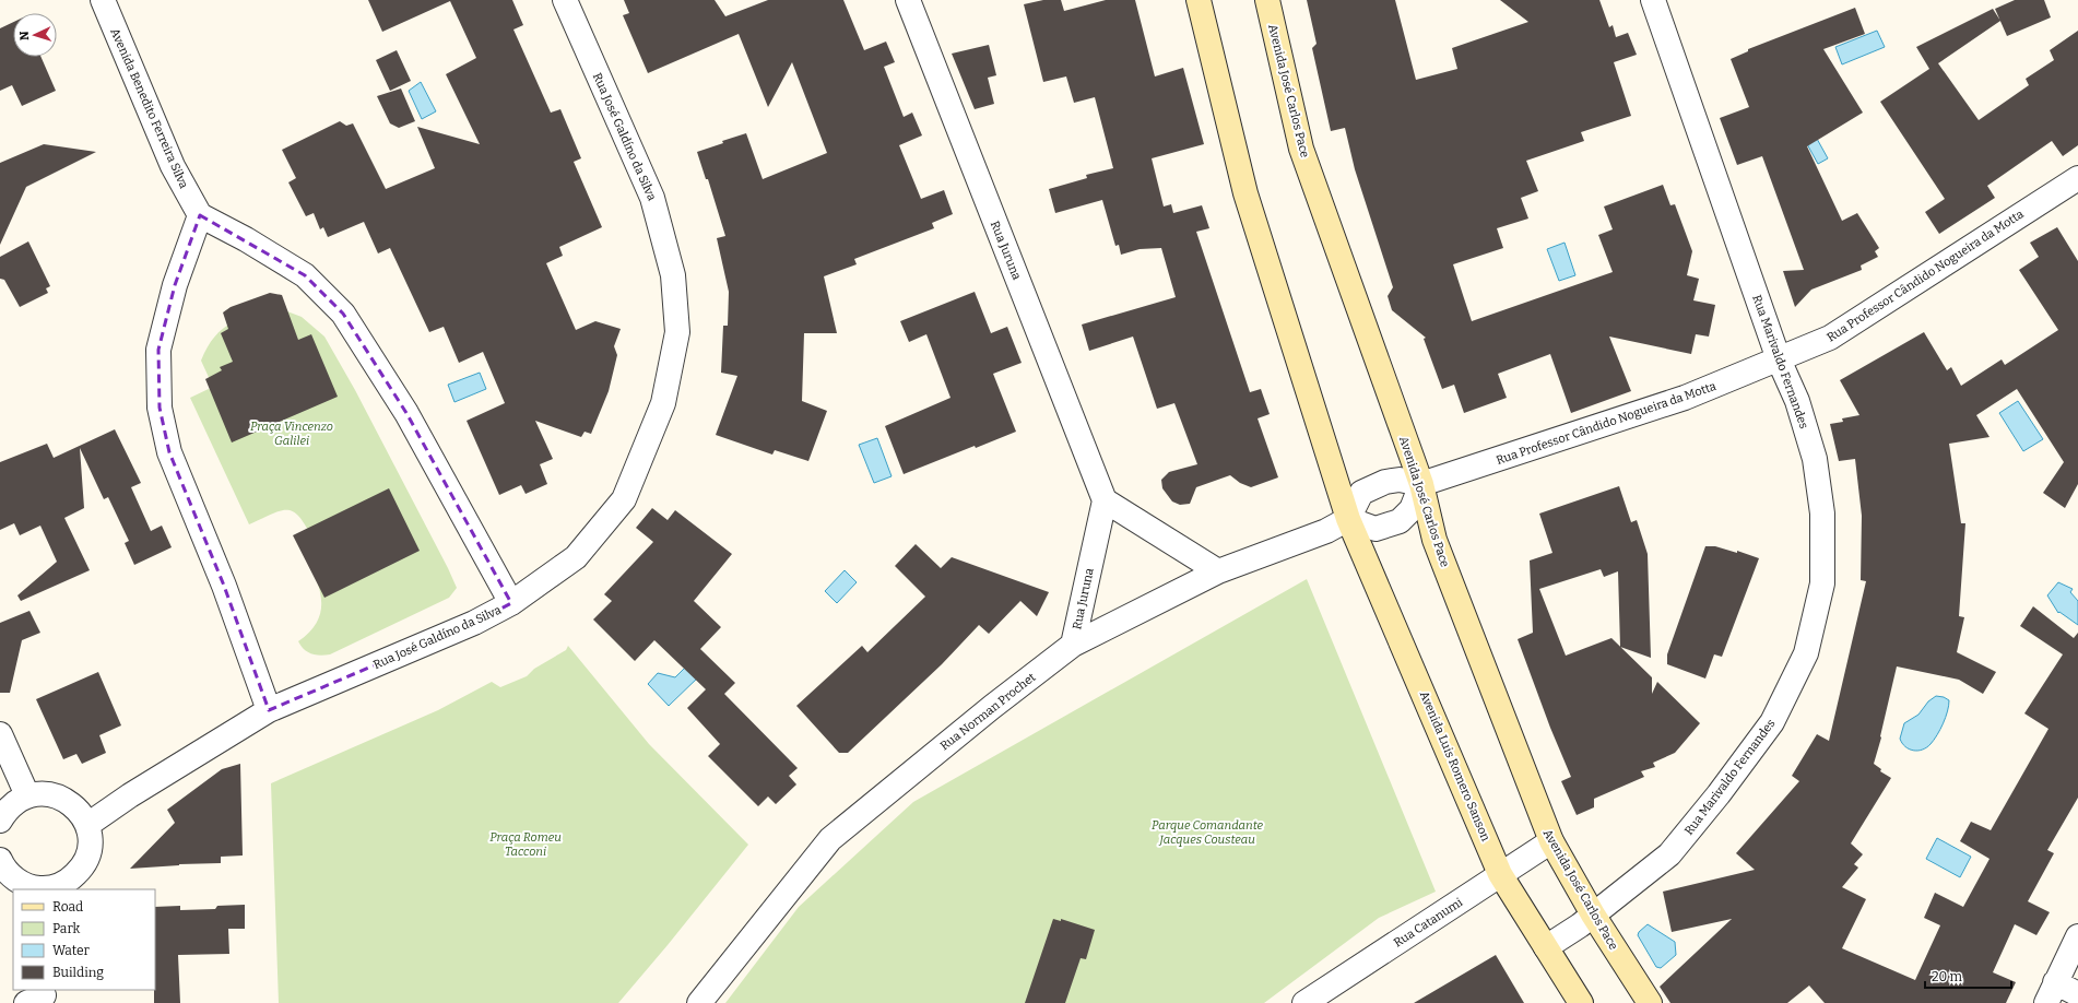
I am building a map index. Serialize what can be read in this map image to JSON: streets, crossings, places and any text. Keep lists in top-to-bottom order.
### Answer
{
  "streets": {
    "main road": ["Avenida José Carlos Pace", "Avenida Luis Romero Sanson"],
    "street": [
      "Avenida Benedito Ferreira Silva",
      "Rua José Galdíno da Silva",
      "Rua Juruna",
      "Rua Professor Cândido Nogueira da Motta",
      "Rua Marivaldo Fernandes",
      "Rua Norman Prochet",
      "Rua Catanumi"
    ]
  },
  "crossings": [
    ["Avenida José Carlos Pace", "Rua Professor Cândido Nogueira da Motta"],
    ["Avenida José Carlos Pace", "Rua Marivaldo Fernandes"],
    ["Avenida José Carlos Pace", "Rua Catanumi"],
    ["Rua Juruna", "Rua Norman Prochet"],
    ["Rua Professor Cândido Nogueira da Motta", "Rua Marivaldo Fernandes"],
    ["Rua Marivaldo Fernandes", "Avenida Luis Romero Sanson"],
    ["Rua Norman Prochet", "Avenida Luis Romero Sanson"],
    ["Avenida Luis Romero Sanson", "Rua Catanumi"]
  ],
  "parks": ["Praça Vincenzo Galilei", "Parque Comandante Jacques Cousteau", "Praça Romeu Tacconi"],
  "legend": [
    "Road",
    "Park",
    "Water",
    "Building"
  ],
  "scale_bar": "20 m",
  "north": "left"
}
